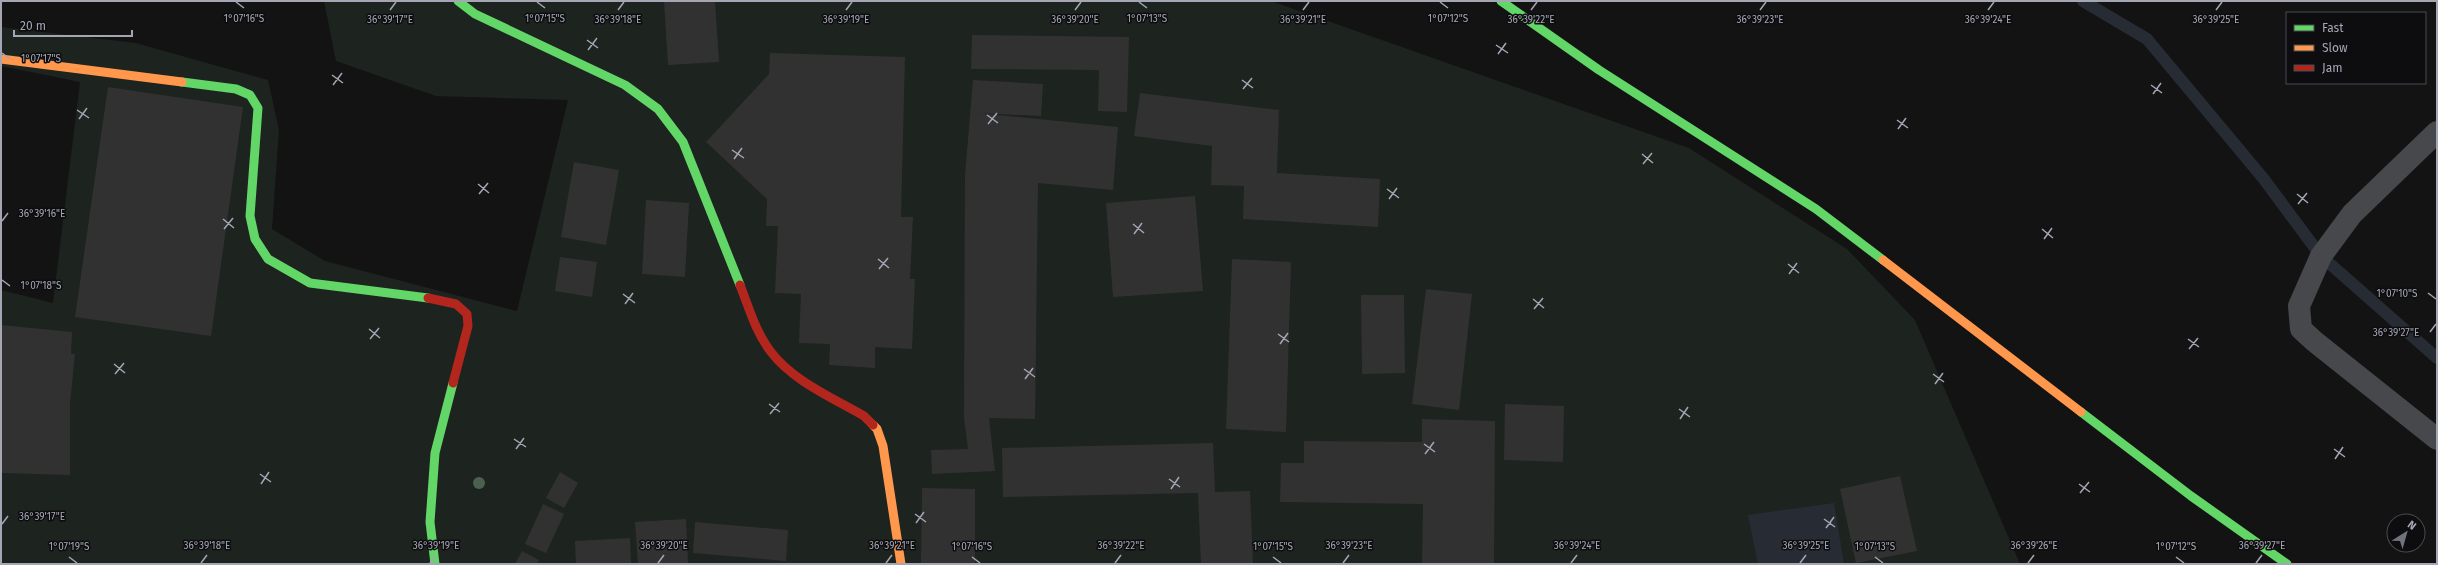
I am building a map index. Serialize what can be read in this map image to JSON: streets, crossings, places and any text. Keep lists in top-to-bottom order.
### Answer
{
  "legend": ["Fast", "Slow", "Jam"],
  "scale_bar": "20 m",
  "north": "top right",
  "coordinates": [
    "1°07'16\"S",
    "1°07'15\"S",
    "1°07'13\"S",
    "1°07'12\"S",
    "36°39'17\"E",
    "36°39'18\"E",
    "36°39'19\"E",
    "36°39'20\"E",
    "36°39'21\"E",
    "36°39'22\"E",
    "36°39'23\"E",
    "36°39'24\"E",
    "36°39'25\"E",
    "1°07'17\"S",
    "36°39'16\"E",
    "1°07'18\"S",
    "1°07'10\"S",
    "36°39'27\"E",
    "36°39'26\"E",
    "1°07'19\"S"
  ]
}
